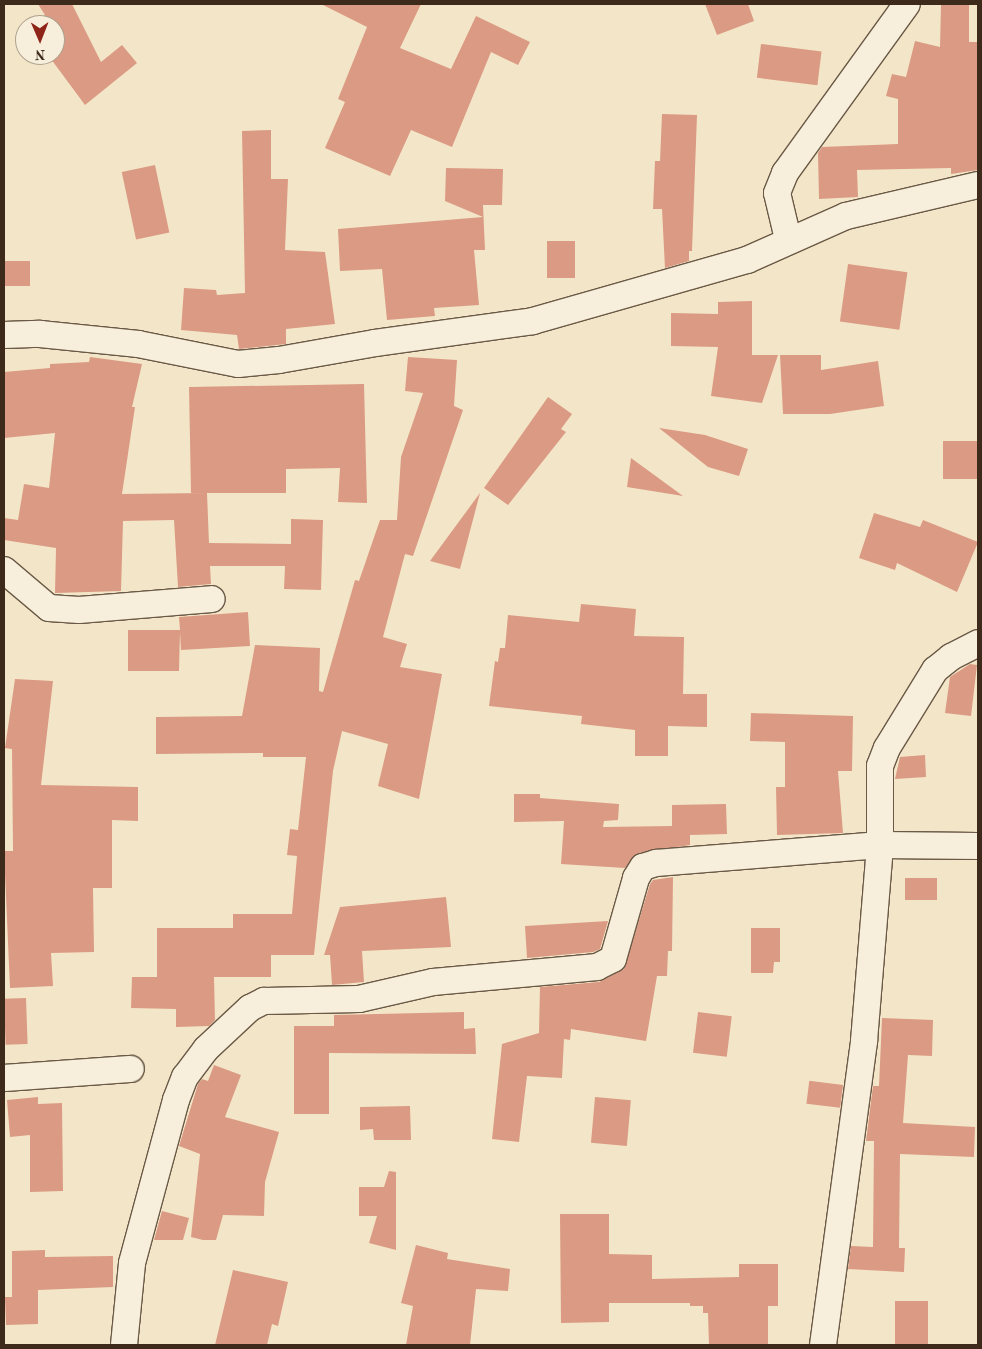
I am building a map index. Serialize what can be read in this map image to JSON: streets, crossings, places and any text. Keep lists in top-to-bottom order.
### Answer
{
  "north": "bottom"
}
